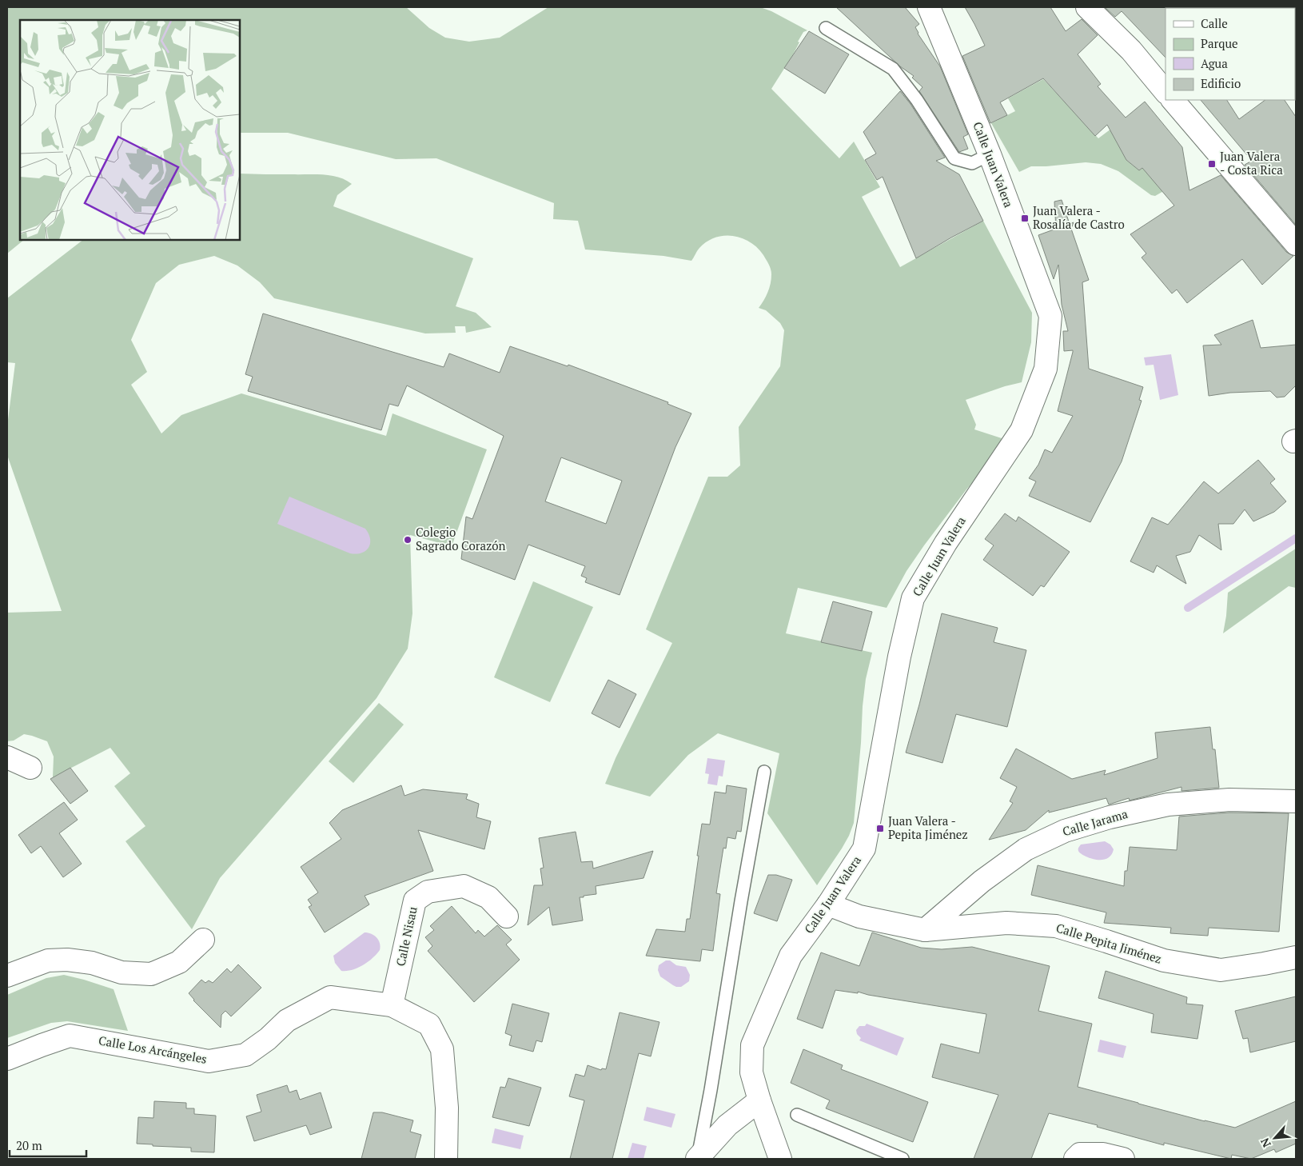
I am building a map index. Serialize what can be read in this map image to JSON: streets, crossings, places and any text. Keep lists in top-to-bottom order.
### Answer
{
  "streets": {
    "street": [
      "Calle Juan Valera",
      "Calle Jarama",
      "Calle Nisau",
      "Calle Pepita Jiménez",
      "Calle Los Arcángeles"
    ]
  },
  "crossings": [
    ["Calle Juan Valera", "Calle Pepita Jiménez"],
    ["Calle Jarama", "Calle Pepita Jiménez"],
    ["Calle Nisau", "Calle Los Arcángeles"]
  ],
  "places": {
    "transit": ["Juan Valera - Costa Rica", "Juan Valera - Rosalía de Castro", "Juan Valera - Pepita Jiménez"],
    "other": ["Colegio Sagrado Corazón"]
  },
  "legend": [
    "Calle",
    "Parque",
    "Agua",
    "Edificio"
  ],
  "scale_bar": "20 m",
  "north": "bottom left"
}
